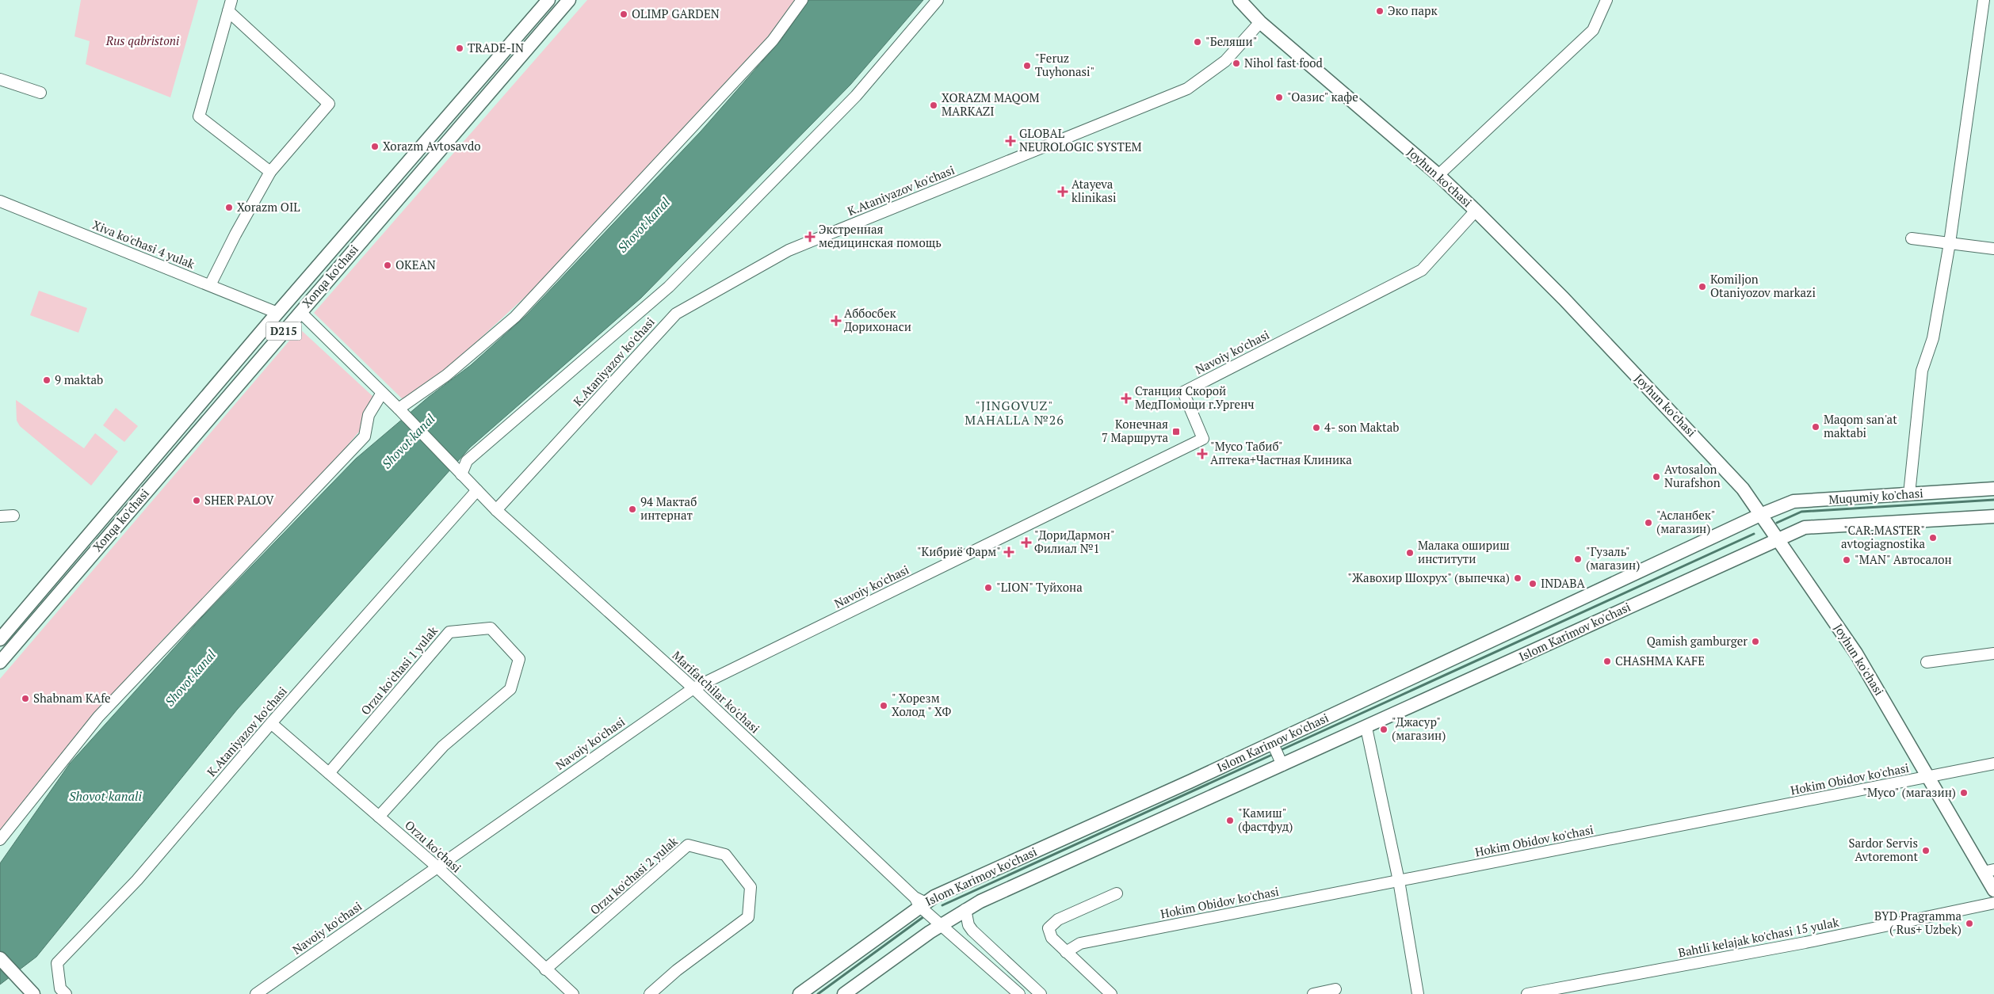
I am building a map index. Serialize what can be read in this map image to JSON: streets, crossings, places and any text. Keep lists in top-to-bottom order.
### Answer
{
  "streets": {
    "main road": [
      "Joyhun ko'chasi",
      "Xonqa ko'chasi",
      "D215",
      "Muqumiy ko'chasi",
      "Islom Karimov ko'chasi"
    ],
    "street": [
      "K.Ataniyazov ko'chasi",
      "Xiva ko'chasi 4 yulak",
      "Navoiy ko'chasi",
      "Orzu ko'chasi 1 yulak",
      "Marifatchilar ko'chasi",
      "Hokim Obidov ko'chasi",
      "Orzu ko'chasi",
      "Orzu ko'chasi 2 yulak",
      "Bahtli kelajak ko'chasi 15 yulak"
    ]
  },
  "crossings": [
    ["Joyhun ko'chasi", "K.Ataniyazov ko'chasi"],
    ["Joyhun ko'chasi", "Navoiy ko'chasi"],
    ["Joyhun ko'chasi", "Muqumiy ko'chasi"],
    ["Joyhun ko'chasi", "Islom Karimov ko'chasi"],
    ["Joyhun ko'chasi", "Hokim Obidov ko'chasi"],
    ["K.Ataniyazov ko'chasi", "Marifatchilar ko'chasi"],
    ["K.Ataniyazov ko'chasi", "Orzu ko'chasi"],
    ["Xiva ko'chasi 4 yulak", "Xonqa ko'chasi"],
    ["Xonqa ko'chasi", "Marifatchilar ko'chasi"],
    ["Navoiy ko'chasi", "Marifatchilar ko'chasi"],
    ["Navoiy ko'chasi", "Orzu ko'chasi"],
    ["Muqumiy ko'chasi", "Islom Karimov ko'chasi"],
    ["Islom Karimov ko'chasi", "Marifatchilar ko'chasi"],
    ["Orzu ko'chasi 1 yulak", "Orzu ko'chasi"],
    ["Orzu ko'chasi", "Orzu ko'chasi 2 yulak"]
  ],
  "districts": ["\"JINGOVUZ\" MAHALLA №26"],
  "water": ["Shovot kanal", "Shovot kanali"],
  "parks": ["Rus qabristoni"],
  "places": {
    "other": [
      "Эко парк",
      "OLIMP GARDEN",
      "\"Беляши\"",
      "TRADE-IN",
      "Nihol fast food",
      "\"Feruz Tuyhonasi\"",
      "\"Оазис\" кафе",
      "XORAZM MAQOM MARKAZI",
      "Xorazm Avtosavdo",
      "Xorazm OIL",
      "OKEAN",
      "Komiljon Otaniyozov markazi",
      "9 maktab",
      "Maqom san'at maktabi",
      "4- son Maktab",
      "Avtosalon Nurafshon",
      "SHER PALOV",
      "94 Мактаб интернат",
      "\"Асланбек\" (магазин)",
      "\"CAR.MASTER\" avtogiagnostika",
      "Малака ошириш институти",
      "\"Гузаль\" (магазин)",
      "\"MAN\" Автосалон",
      "\"Жавохир Шохрух\" (выпечка)",
      "INDABA",
      "\"LION\" Туйхона",
      "Qamish gamburger",
      "CHASHMA KAFE",
      "Shabnam KAfe",
      "\" Хорезм Холод \" ХФ",
      "\"Джасур\" (магазин)",
      "\"Мусо\" (магазин)",
      "\"Камиш\" (фастфуд)",
      "Sardor Servis Avtoremont",
      "BYD Pragramma ( Rus+ Uzbek)"
    ],
    "health": [
      "GLOBAL NEUROLOGIC SYSTEM",
      "Atayeva klinikasi",
      "Экстренная медицинская помощь",
      "Аббосбек Дорихонаси",
      "Станция Скорой МедПомощи г.Ургенч",
      "\"Мусо Табиб\" Аптека+Частная Клиника",
      "\"ДориДармон\" Филиал №1",
      "\"Кибриё Фарм\""
    ],
    "transit": ["Конечная 7 Маршрута"]
  }
}
